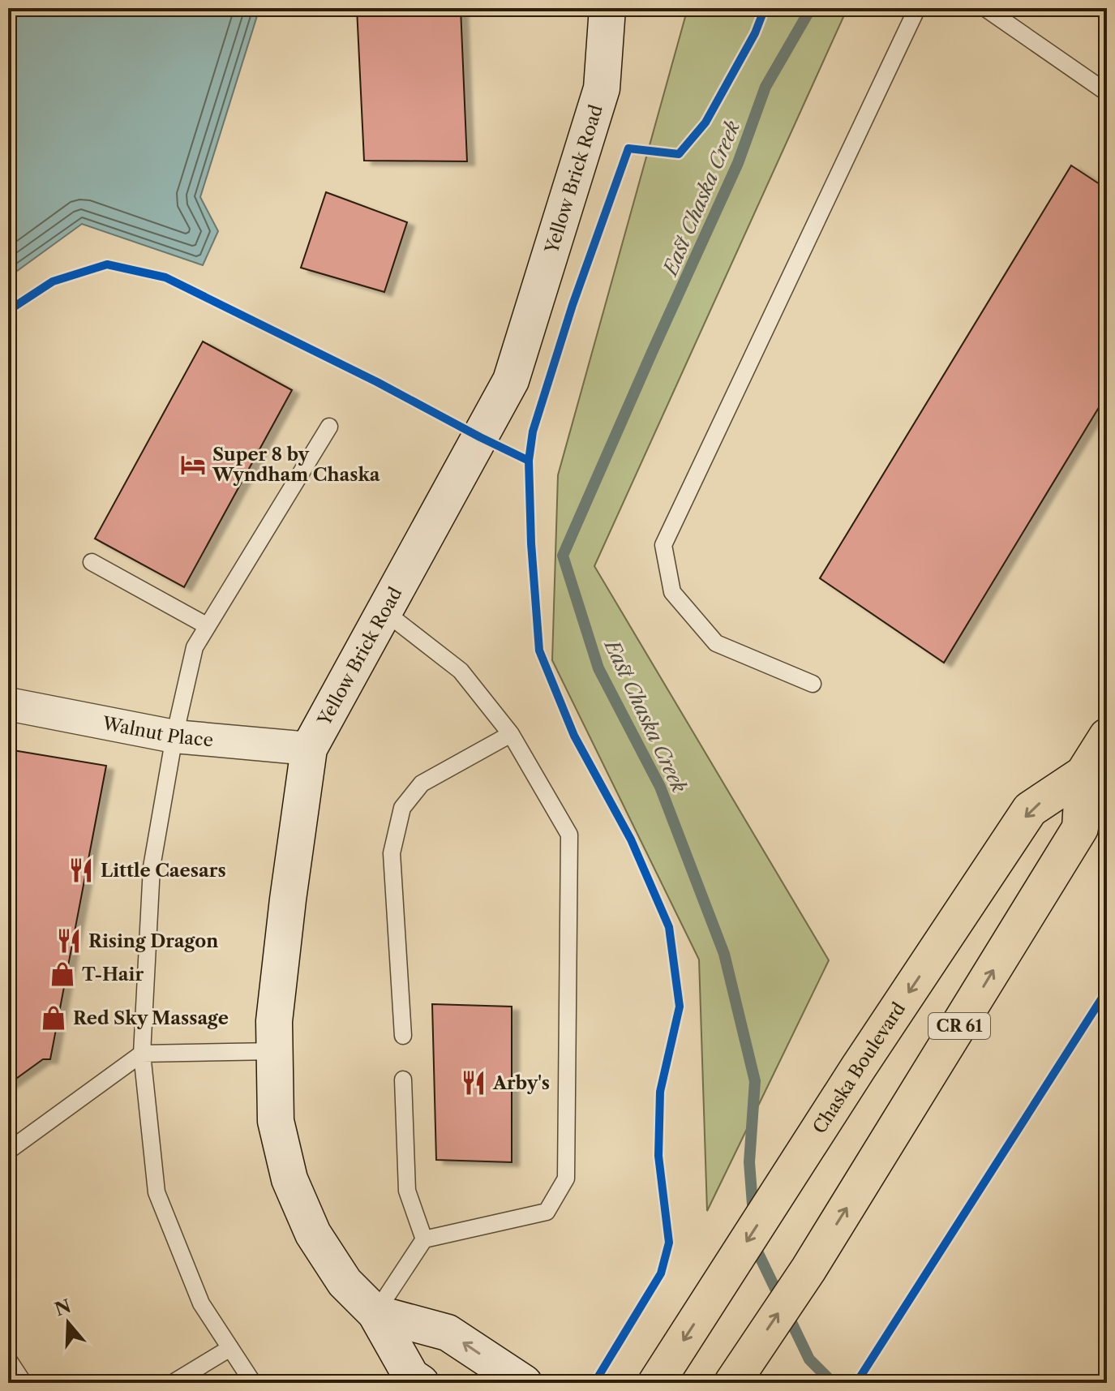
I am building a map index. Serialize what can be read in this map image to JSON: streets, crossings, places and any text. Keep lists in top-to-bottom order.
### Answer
{
  "streets": {
    "main road": ["CR 61", "Chaska Boulevard"],
    "street": ["Yellow Brick Road", "Walnut Place"]
  },
  "crossings": [
    ["Yellow Brick Road", "Walnut Place"]
  ],
  "water": ["East Chaska Creek"],
  "places": {
    "hotel": ["Super 8 by Wyndham Chaska"],
    "restaurant": ["Little Caesars", "Rising Dragon", "Arby's"],
    "shop": ["T-Hair", "Red Sky Massage"]
  },
  "north": "top"
}
